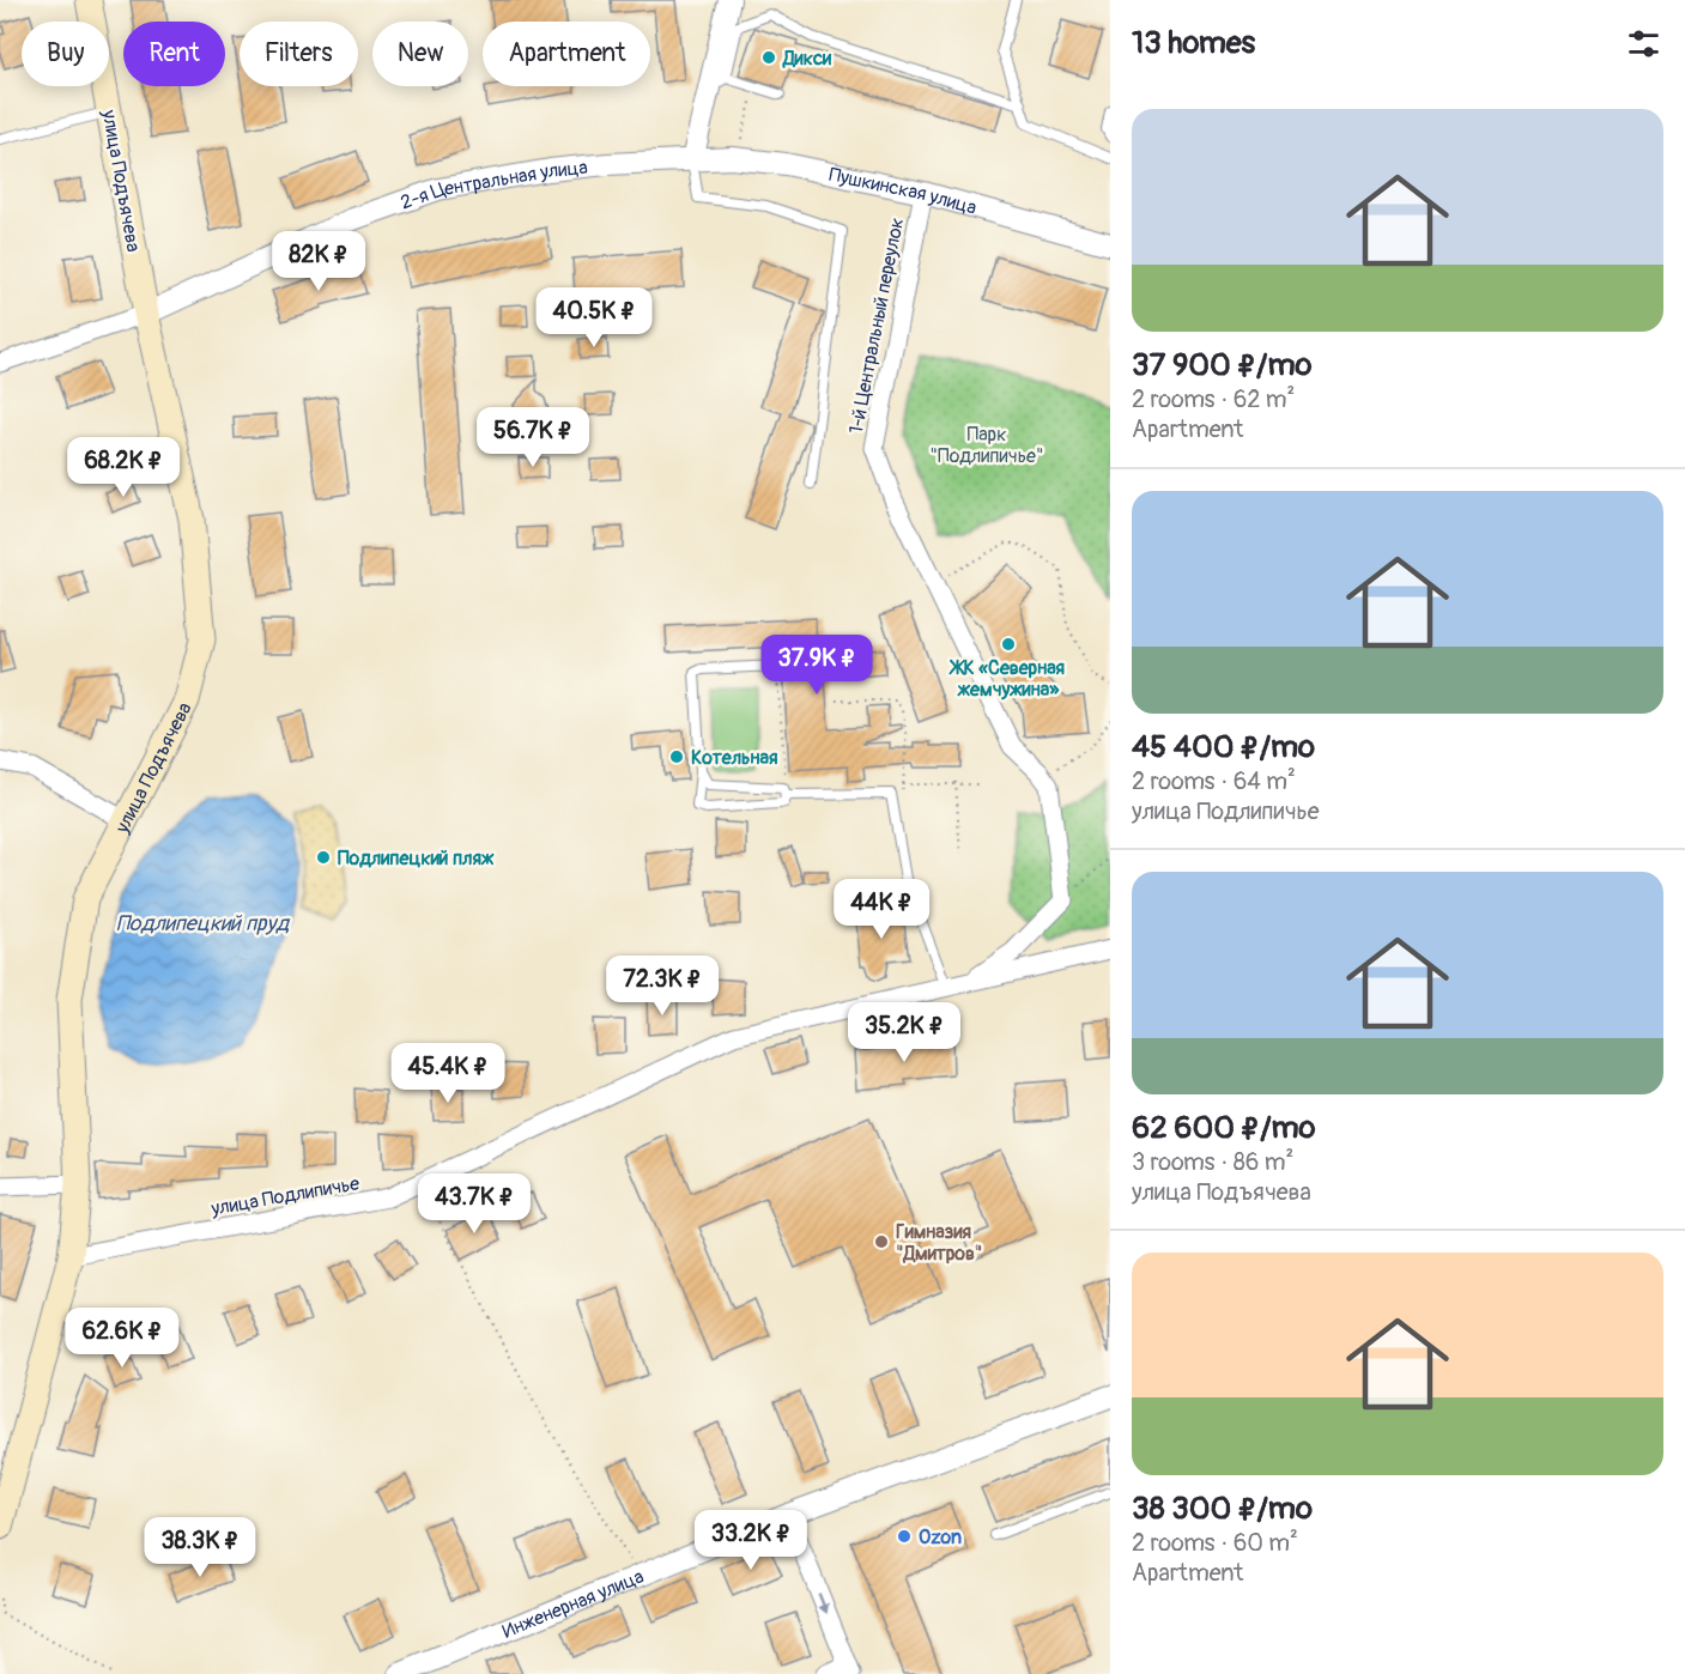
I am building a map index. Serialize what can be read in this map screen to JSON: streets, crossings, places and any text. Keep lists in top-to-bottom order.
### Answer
{
  "streets": {
    "main road": ["улица Подъячева"],
    "street": [
      "2-я Центральная улица",
      "Пушкинская улица",
      "1-й Центральный переулок",
      "улица Подлипичье",
      "Инженерная улица"
    ]
  },
  "crossings": [
    ["улица Подъячева", "2-я Центральная улица"],
    ["улица Подъячева", "улица Подлипичье"],
    ["2-я Центральная улица", "Пушкинская улица"],
    ["Пушкинская улица", "1-й Центральный переулок"],
    ["1-й Центральный переулок", "улица Подлипичье"]
  ],
  "water": ["Подлипецкий пруд"],
  "parks": ["Парк \"Подлипичье\""],
  "places": [
    "Дикси",
    "ЖК «Северная жемчужина»",
    "Котельная",
    "Подлипецкий пляж",
    "Гимназия \"Дмитров\"",
    "Ozon"
  ],
  "page": {
    "heading": "13 homes",
    "chip": [
      "Buy",
      "Rent",
      "Filters",
      "New",
      "Apartment"
    ],
    "list": [
      {
        "name": "37 900 ₽/mo",
        "note": "2 rooms · 62 m² · Apartment"
      },
      {
        "name": "45 400 ₽/mo",
        "note": "2 rooms · 64 m² · улица Подлипичье"
      },
      {
        "name": "62 600 ₽/mo",
        "note": "3 rooms · 86 m² · улица Подъячева"
      },
      {
        "name": "38 300 ₽/mo",
        "note": "2 rooms · 60 m² · Apartment"
      }
    ],
    "price": [
      "82K ₽",
      "40.5K ₽",
      "56.7K ₽",
      "68.2K ₽",
      "37.9K ₽",
      "44K ₽",
      "72.3K ₽",
      "35.2K ₽",
      "45.4K ₽",
      "43.7K ₽",
      "62.6K ₽",
      "33.2K ₽",
      "38.3K ₽"
    ]
  }
}
